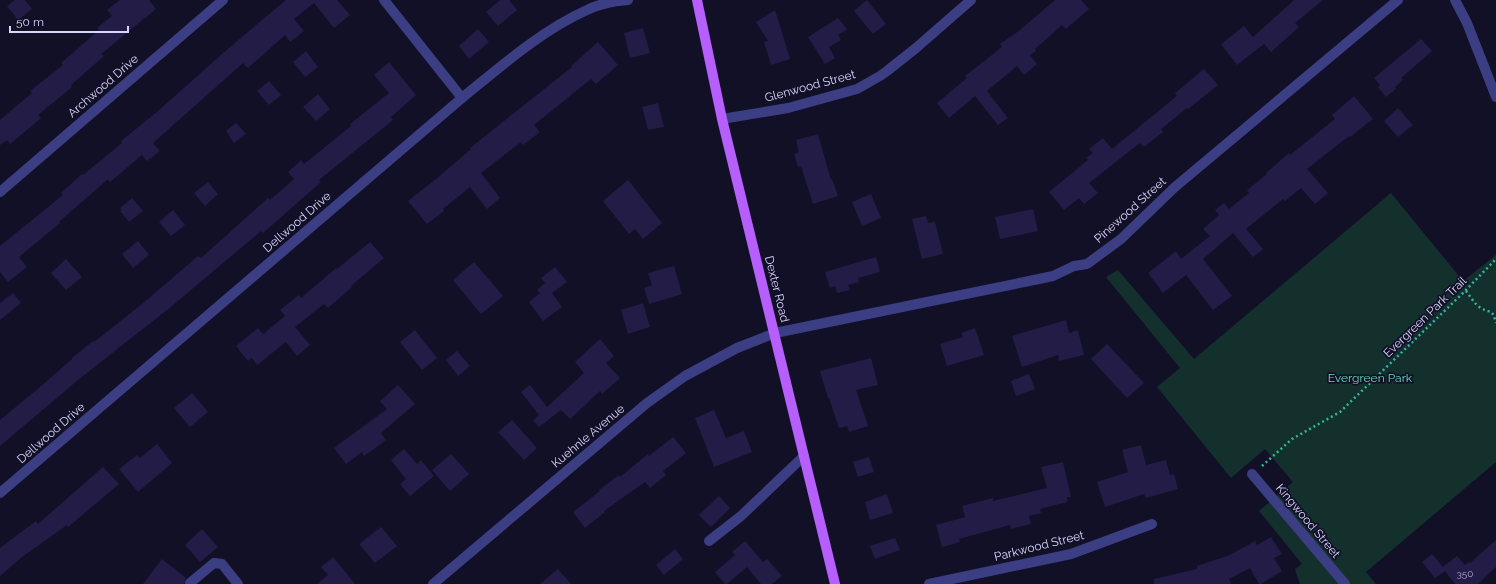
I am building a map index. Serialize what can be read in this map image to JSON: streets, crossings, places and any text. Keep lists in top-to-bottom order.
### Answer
{
  "streets": {
    "main road": ["Dexter Road"],
    "street": [
      "Archwood Drive",
      "Glenwood Street",
      "Pinewood Street",
      "Dellwood Drive",
      "Kuehnle Avenue",
      "Kingwood Street",
      "Parkwood Street"
    ],
    "path": ["Evergreen Park Trail"]
  },
  "crossings": [
    ["Glenwood Street", "Dexter Road"],
    ["Pinewood Street", "Dexter Road"],
    ["Pinewood Street", "Kuehnle Avenue"],
    ["Dexter Road", "Kuehnle Avenue"],
    ["Evergreen Park Trail", "Kingwood Street"]
  ],
  "parks": ["Evergreen Park"],
  "house_numbers": ["350"],
  "scale_bar": "50 m"
}
